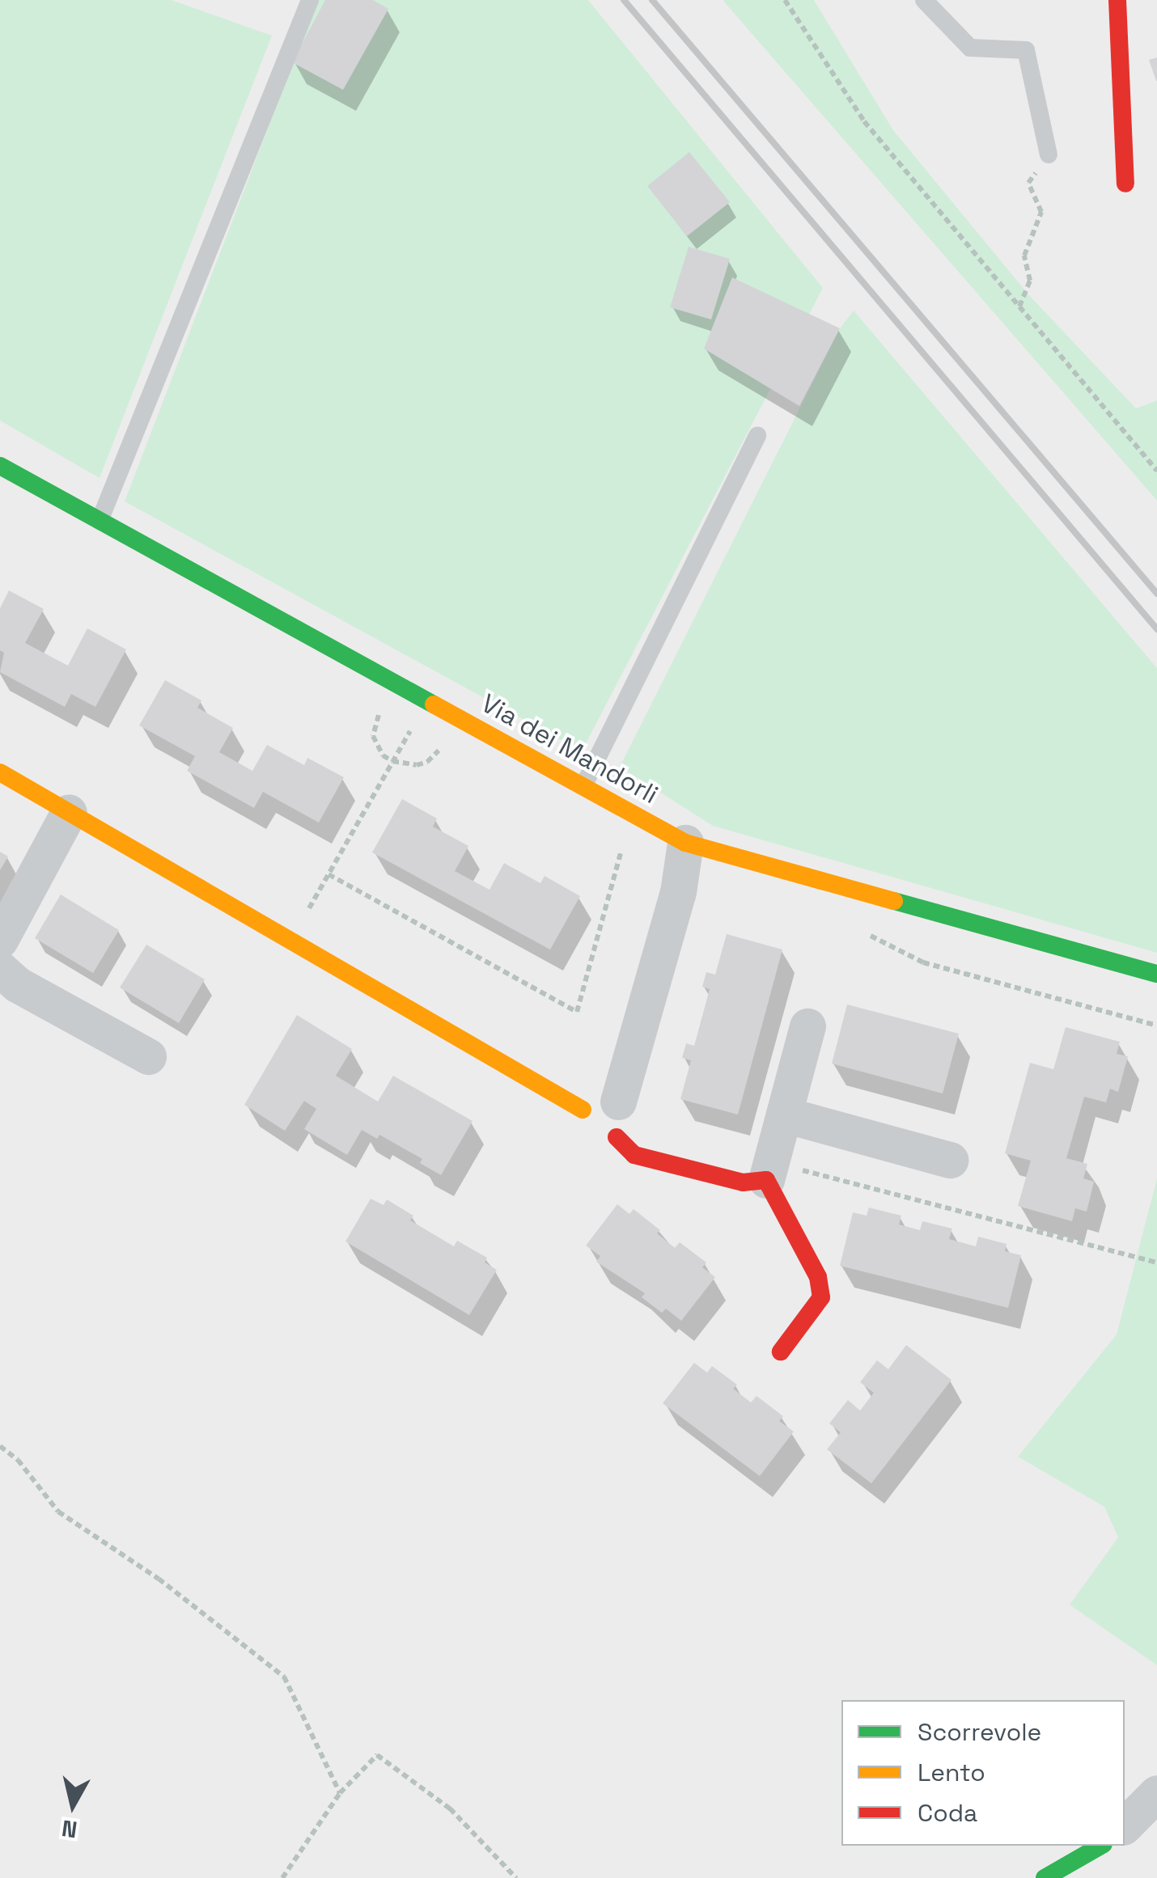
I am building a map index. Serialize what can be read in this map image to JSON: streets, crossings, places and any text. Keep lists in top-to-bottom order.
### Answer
{
  "streets": {
    "street": ["Via dei Mandorli"]
  },
  "legend": ["Scorrevole", "Lento", "Coda"],
  "north": "bottom"
}
